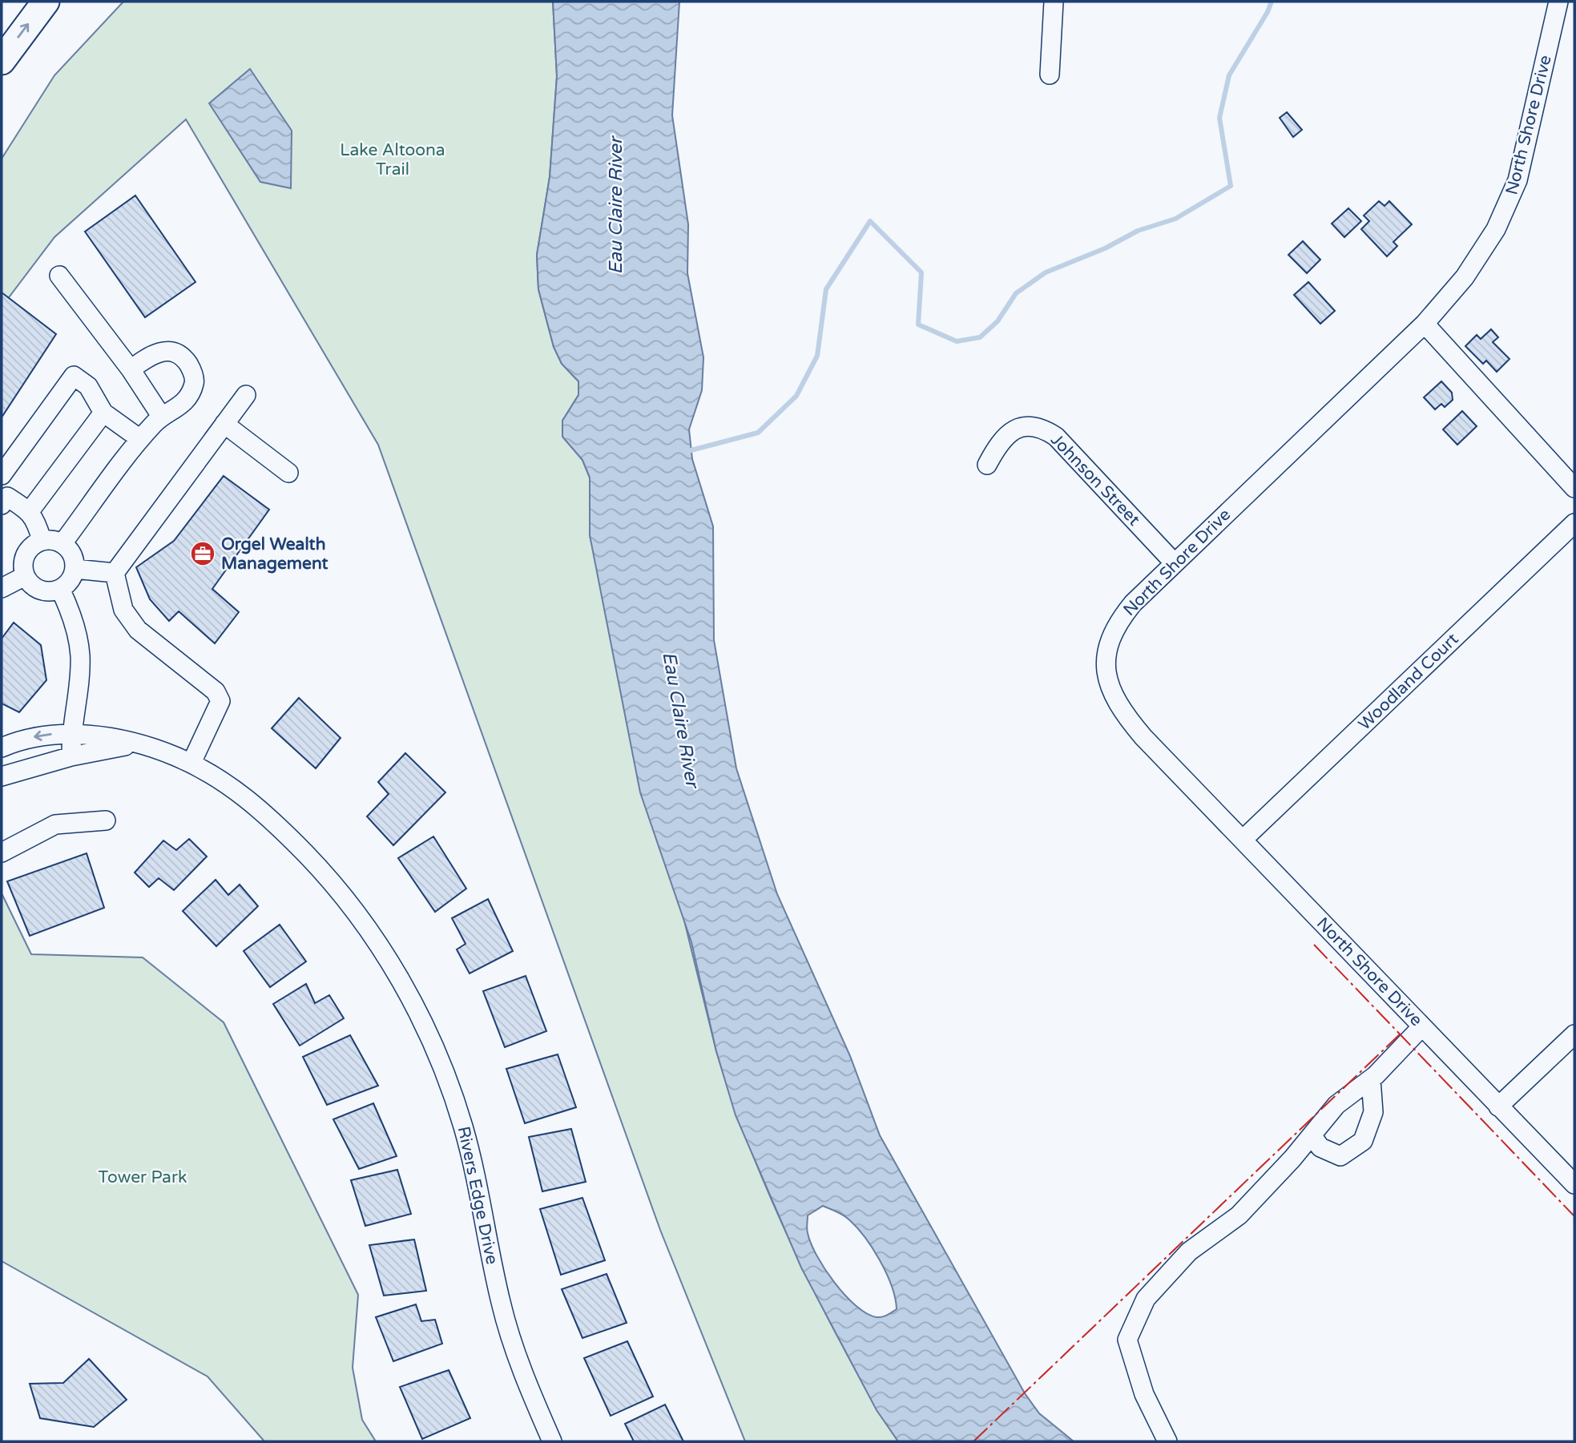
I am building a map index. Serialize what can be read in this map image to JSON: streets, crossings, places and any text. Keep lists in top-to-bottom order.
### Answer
{
  "streets": {
    "street": [
      "North Shore Drive",
      "Johnson Street",
      "Woodland Court",
      "Rivers Edge Drive"
    ]
  },
  "crossings": [
    ["North Shore Drive", "Johnson Street"],
    ["North Shore Drive", "Woodland Court"]
  ],
  "water": ["Eau Claire River"],
  "parks": ["Lake Altoona Trail", "Tower Park"],
  "places": {
    "office": ["Orgel Wealth Management"]
  }
}
